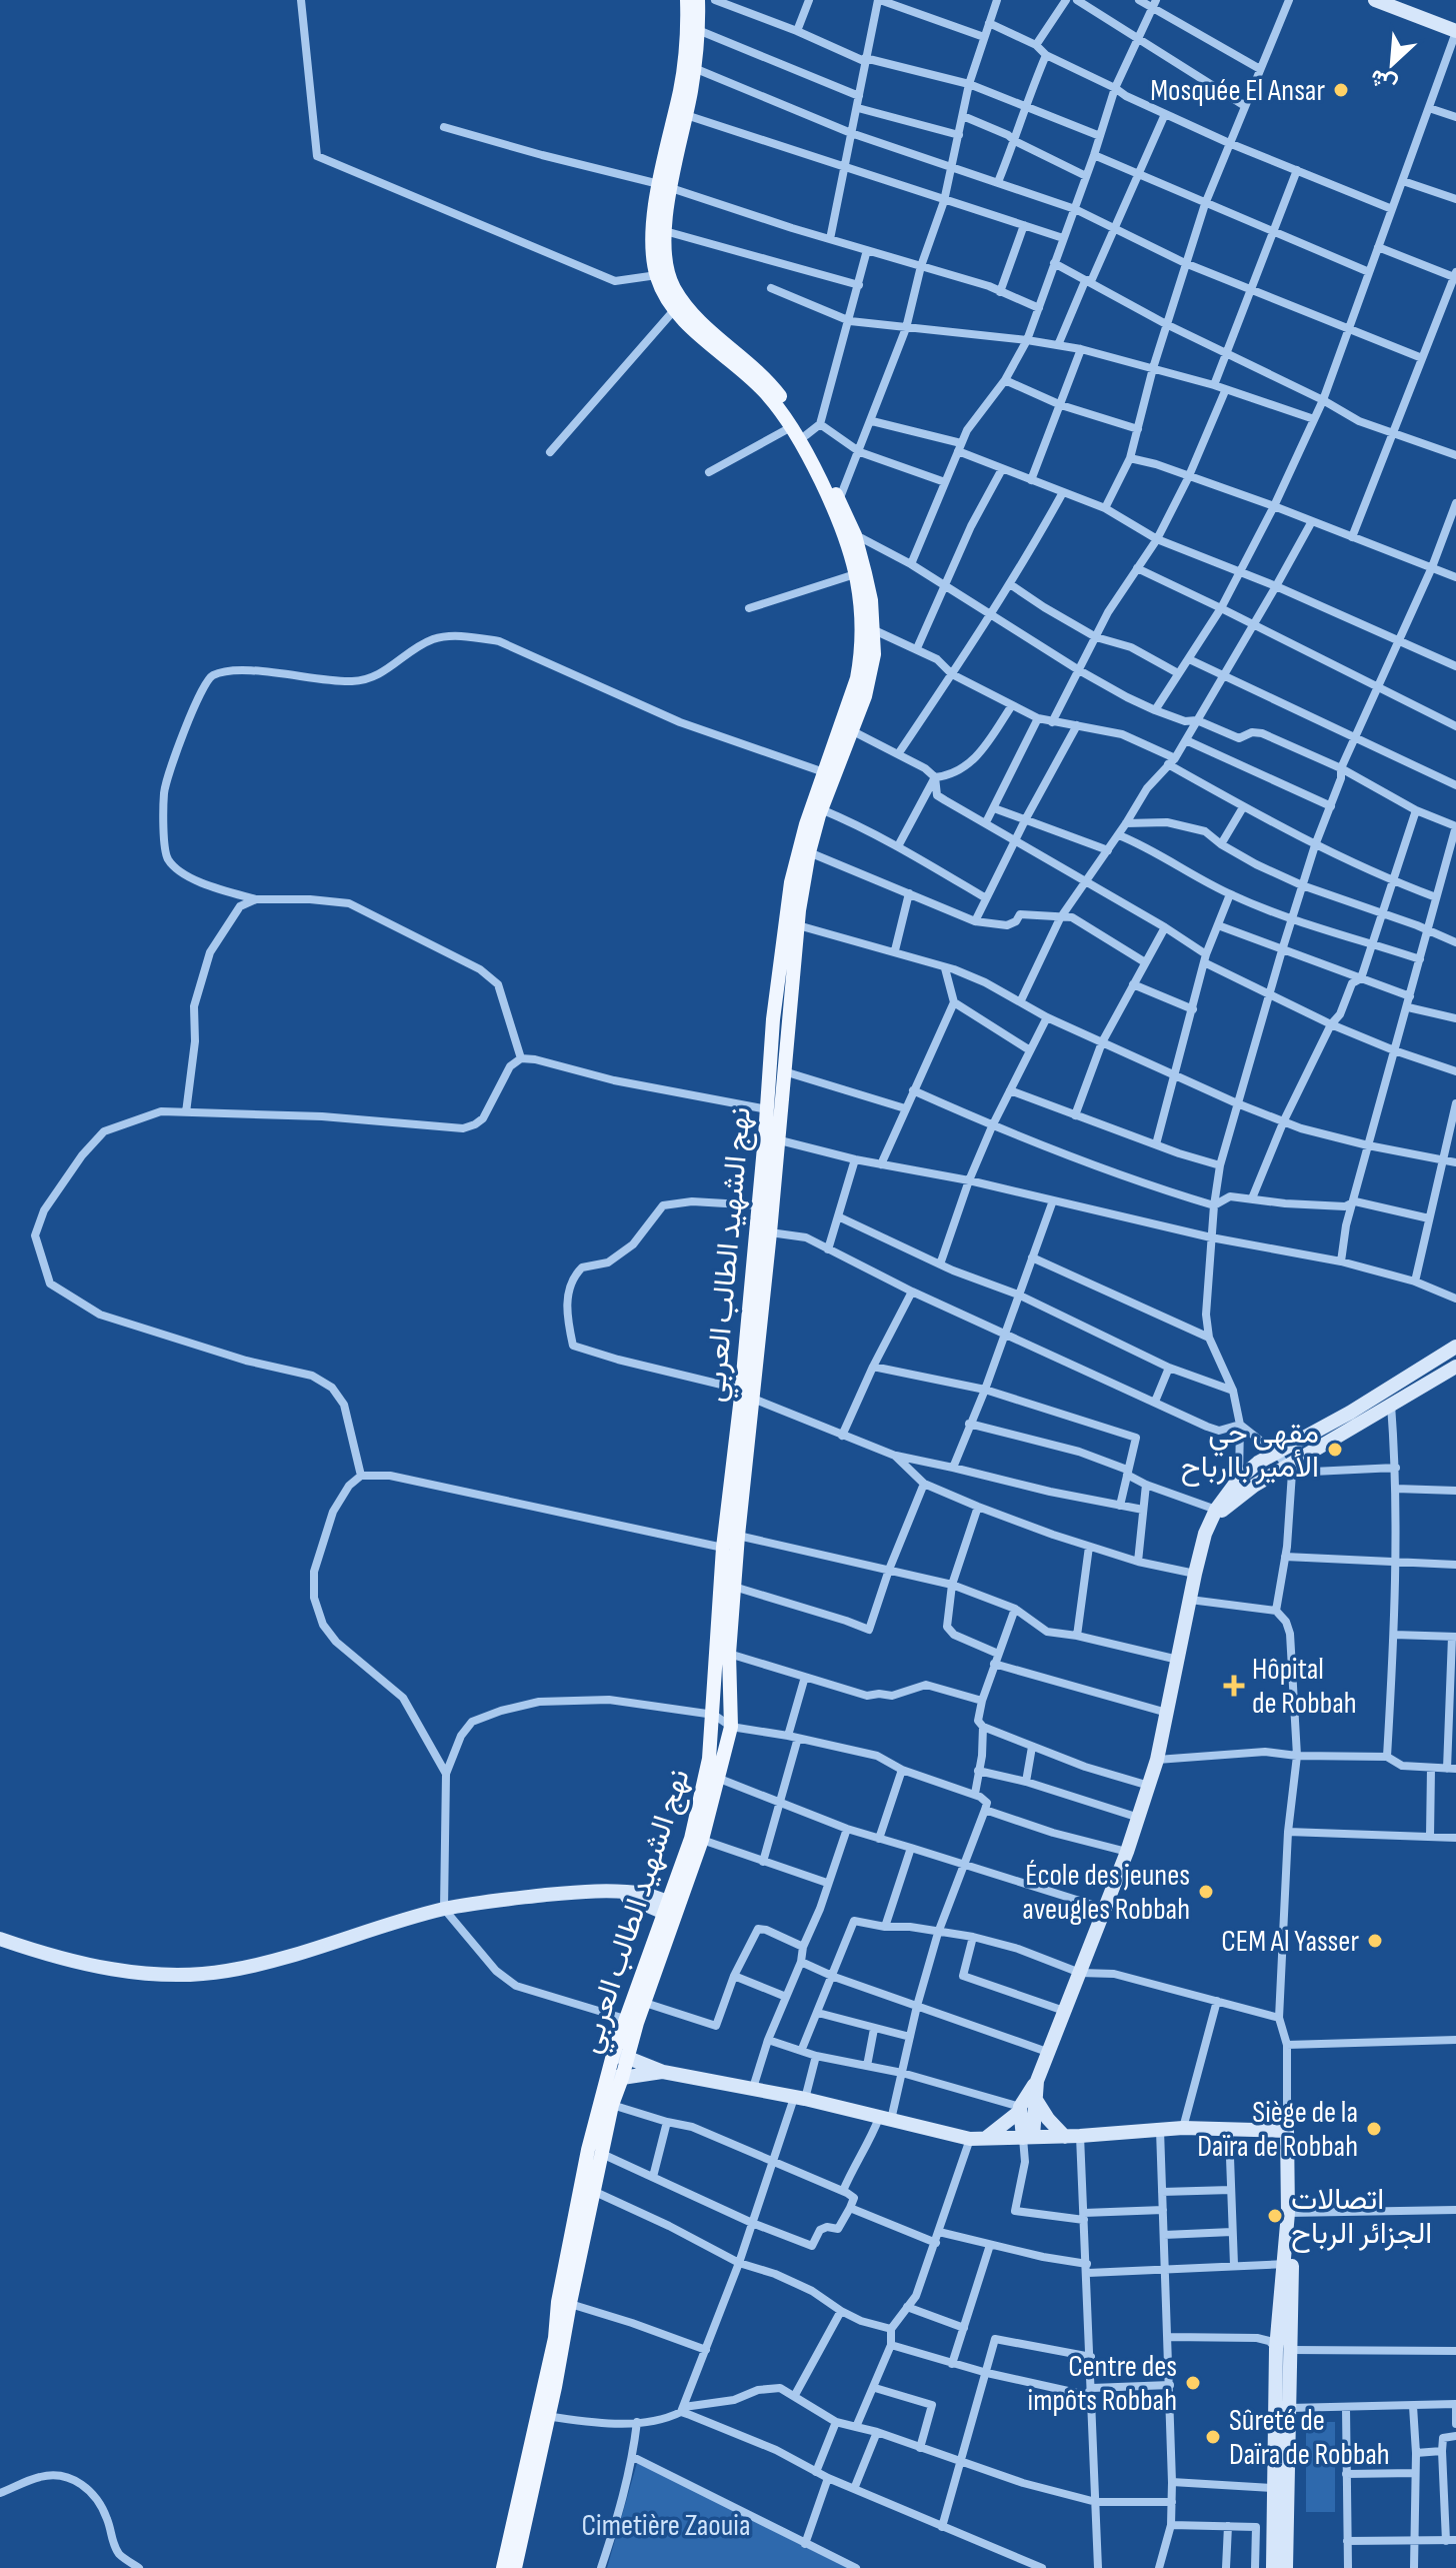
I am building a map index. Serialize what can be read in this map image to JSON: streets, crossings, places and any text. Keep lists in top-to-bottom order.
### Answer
{
  "streets": {
    "main road": ["نهج الشهيد الطالب العربي"]
  },
  "parks": ["Cimetière Zaouia"],
  "places": {
    "other": [
      "Mosquée El Ansar",
      "مقهى حي الأمير باارباح",
      "École des jeunes aveugles Robbah",
      "CEM Al Yasser",
      "Siège de la Daïra de Robbah",
      "اتصالات الجزائر الرباح",
      "Centre des impôts Robbah",
      "Sûreté de Daïra de Robbah"
    ],
    "health": ["Hôpital de Robbah"]
  },
  "north": "bottom left"
}
